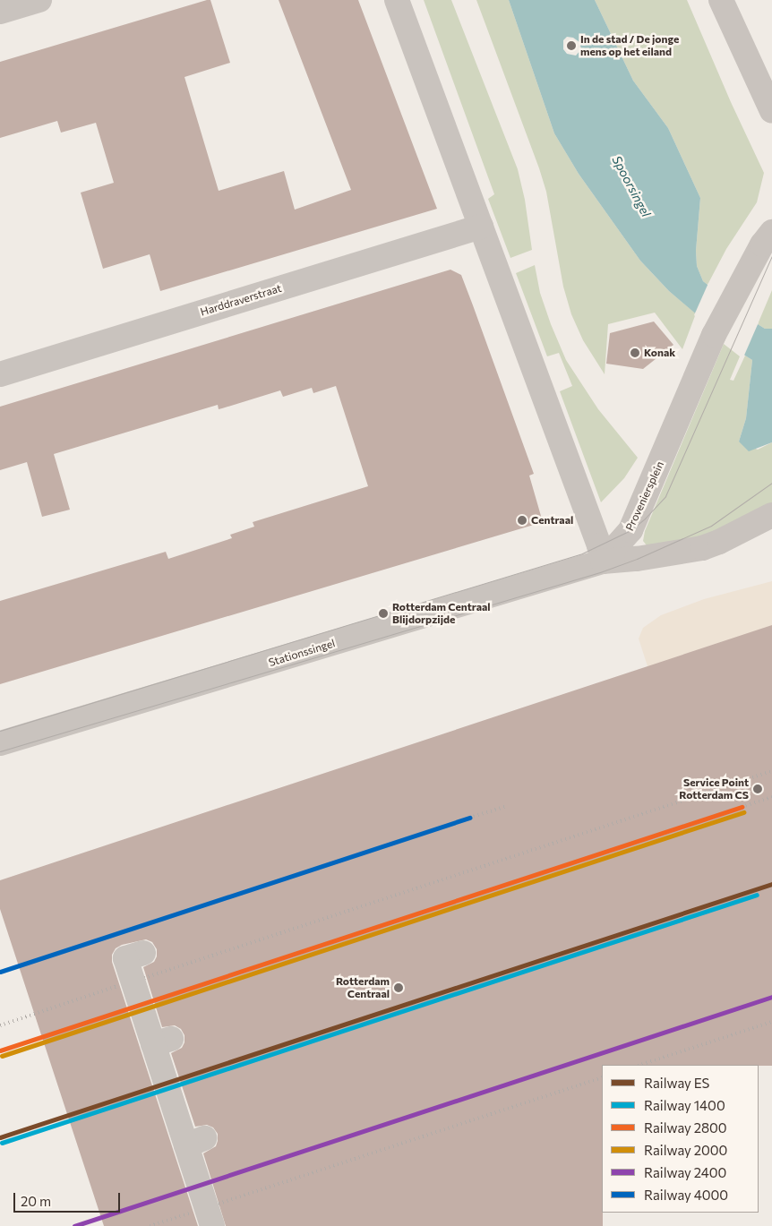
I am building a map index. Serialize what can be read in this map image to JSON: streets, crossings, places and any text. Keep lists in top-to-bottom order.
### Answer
{
  "streets": {
    "street": ["Harddraverstraat", "Proveniersplein", "Stationssingel"]
  },
  "crossings": [
    ["Proveniersplein", "Stationssingel"]
  ],
  "water": ["Spoorsingel"],
  "places": [
    "In de stad / De jonge mens op het eiland",
    "Konak",
    "Centraal",
    "Rotterdam Centraal Blijdorpzijde",
    "Service Point Rotterdam CS",
    "Rotterdam Centraal"
  ],
  "lines": [
    "rail line 2800",
    "rail line 2000",
    "rail line 4000",
    "rail line ES",
    "rail line 1400",
    "rail line 2400"
  ],
  "legend": [
    "Railway ES",
    "Railway 1400",
    "Railway 2800",
    "Railway 2000",
    "Railway 2400",
    "Railway 4000"
  ],
  "scale_bar": "20 m"
}
